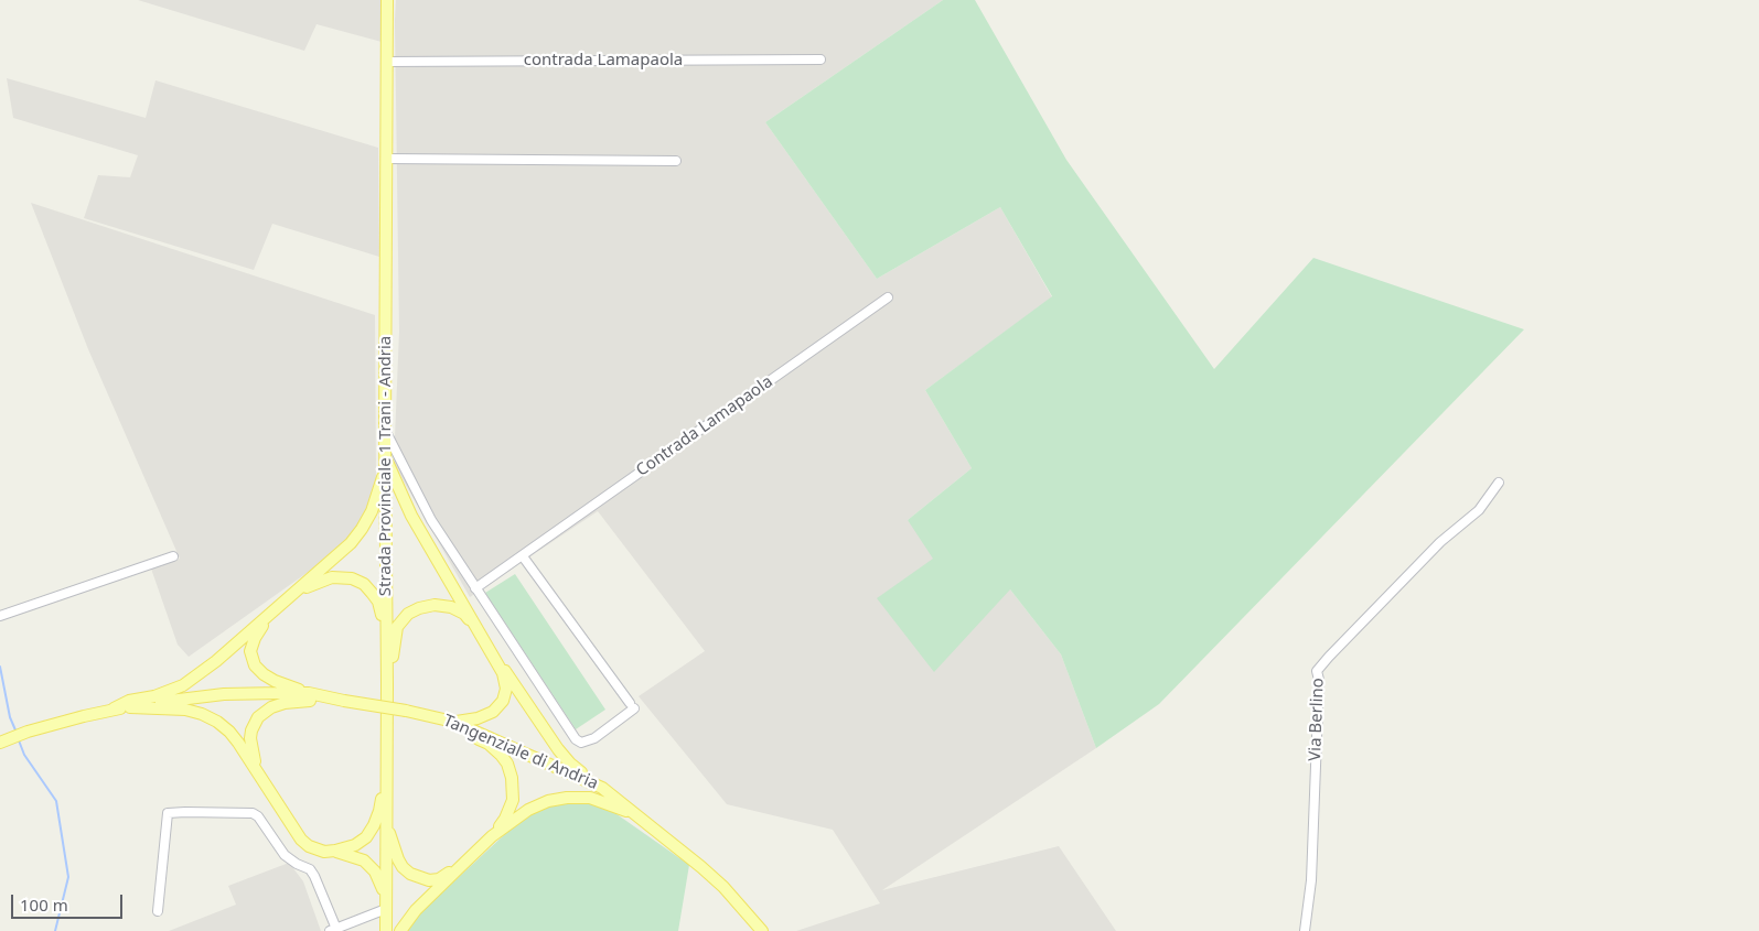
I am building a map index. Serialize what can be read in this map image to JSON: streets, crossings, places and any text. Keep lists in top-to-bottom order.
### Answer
{
  "streets": {
    "main road": ["Strada Provinciale 1 Trani - Andria", "Tangenziale di Andria"],
    "street": ["contrada Lamapaola", "Contrada Lamapaola", "Via Berlino"]
  },
  "crossings": [
    ["contrada Lamapaola", "Strada Provinciale 1 Trani - Andria"]
  ],
  "scale_bar": "100 m"
}
